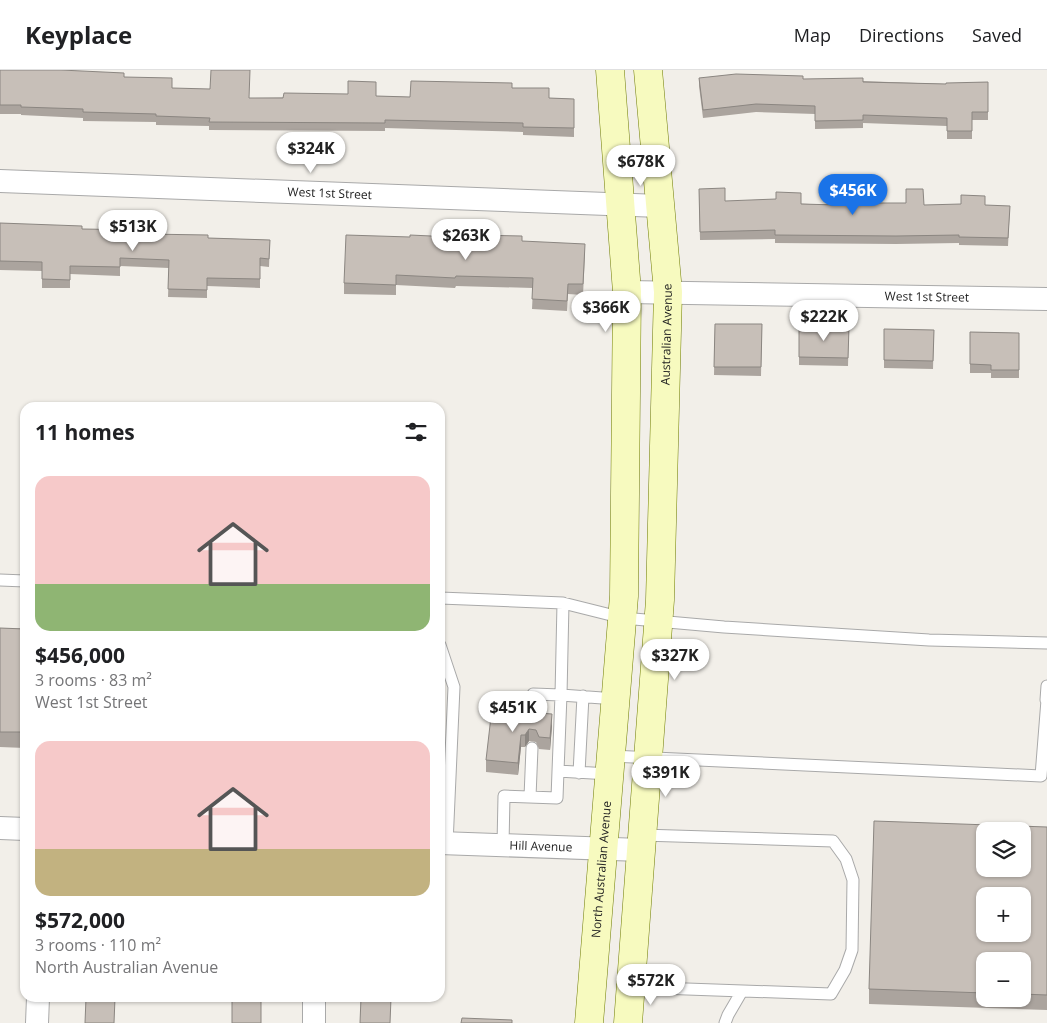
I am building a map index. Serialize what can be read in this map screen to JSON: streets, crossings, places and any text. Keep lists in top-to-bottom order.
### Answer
{
  "streets": {
    "main road": ["Australian Avenue", "North Australian Avenue"],
    "street": ["West 1st Street", "Hill Avenue"]
  },
  "crossings": [
    ["West 1st Street", "Australian Avenue"],
    ["Hill Avenue", "North Australian Avenue"]
  ],
  "page": {
    "header": "Keyplace",
    "nav": ["Map", "Directions", "Saved"],
    "price": [
      "$324K",
      "$678K",
      "$456K",
      "$513K",
      "$263K",
      "$366K",
      "$222K",
      "$327K",
      "$451K",
      "$391K",
      "$572K"
    ],
    "heading": "11 homes",
    "list": [
      {
        "name": "$456,000",
        "note": "3 rooms · 83 m² · West 1st Street"
      },
      {
        "name": "$572,000",
        "note": "3 rooms · 110 m² · North Australian Avenue"
      }
    ],
    "map_buttons": ["+", "−"]
  }
}
